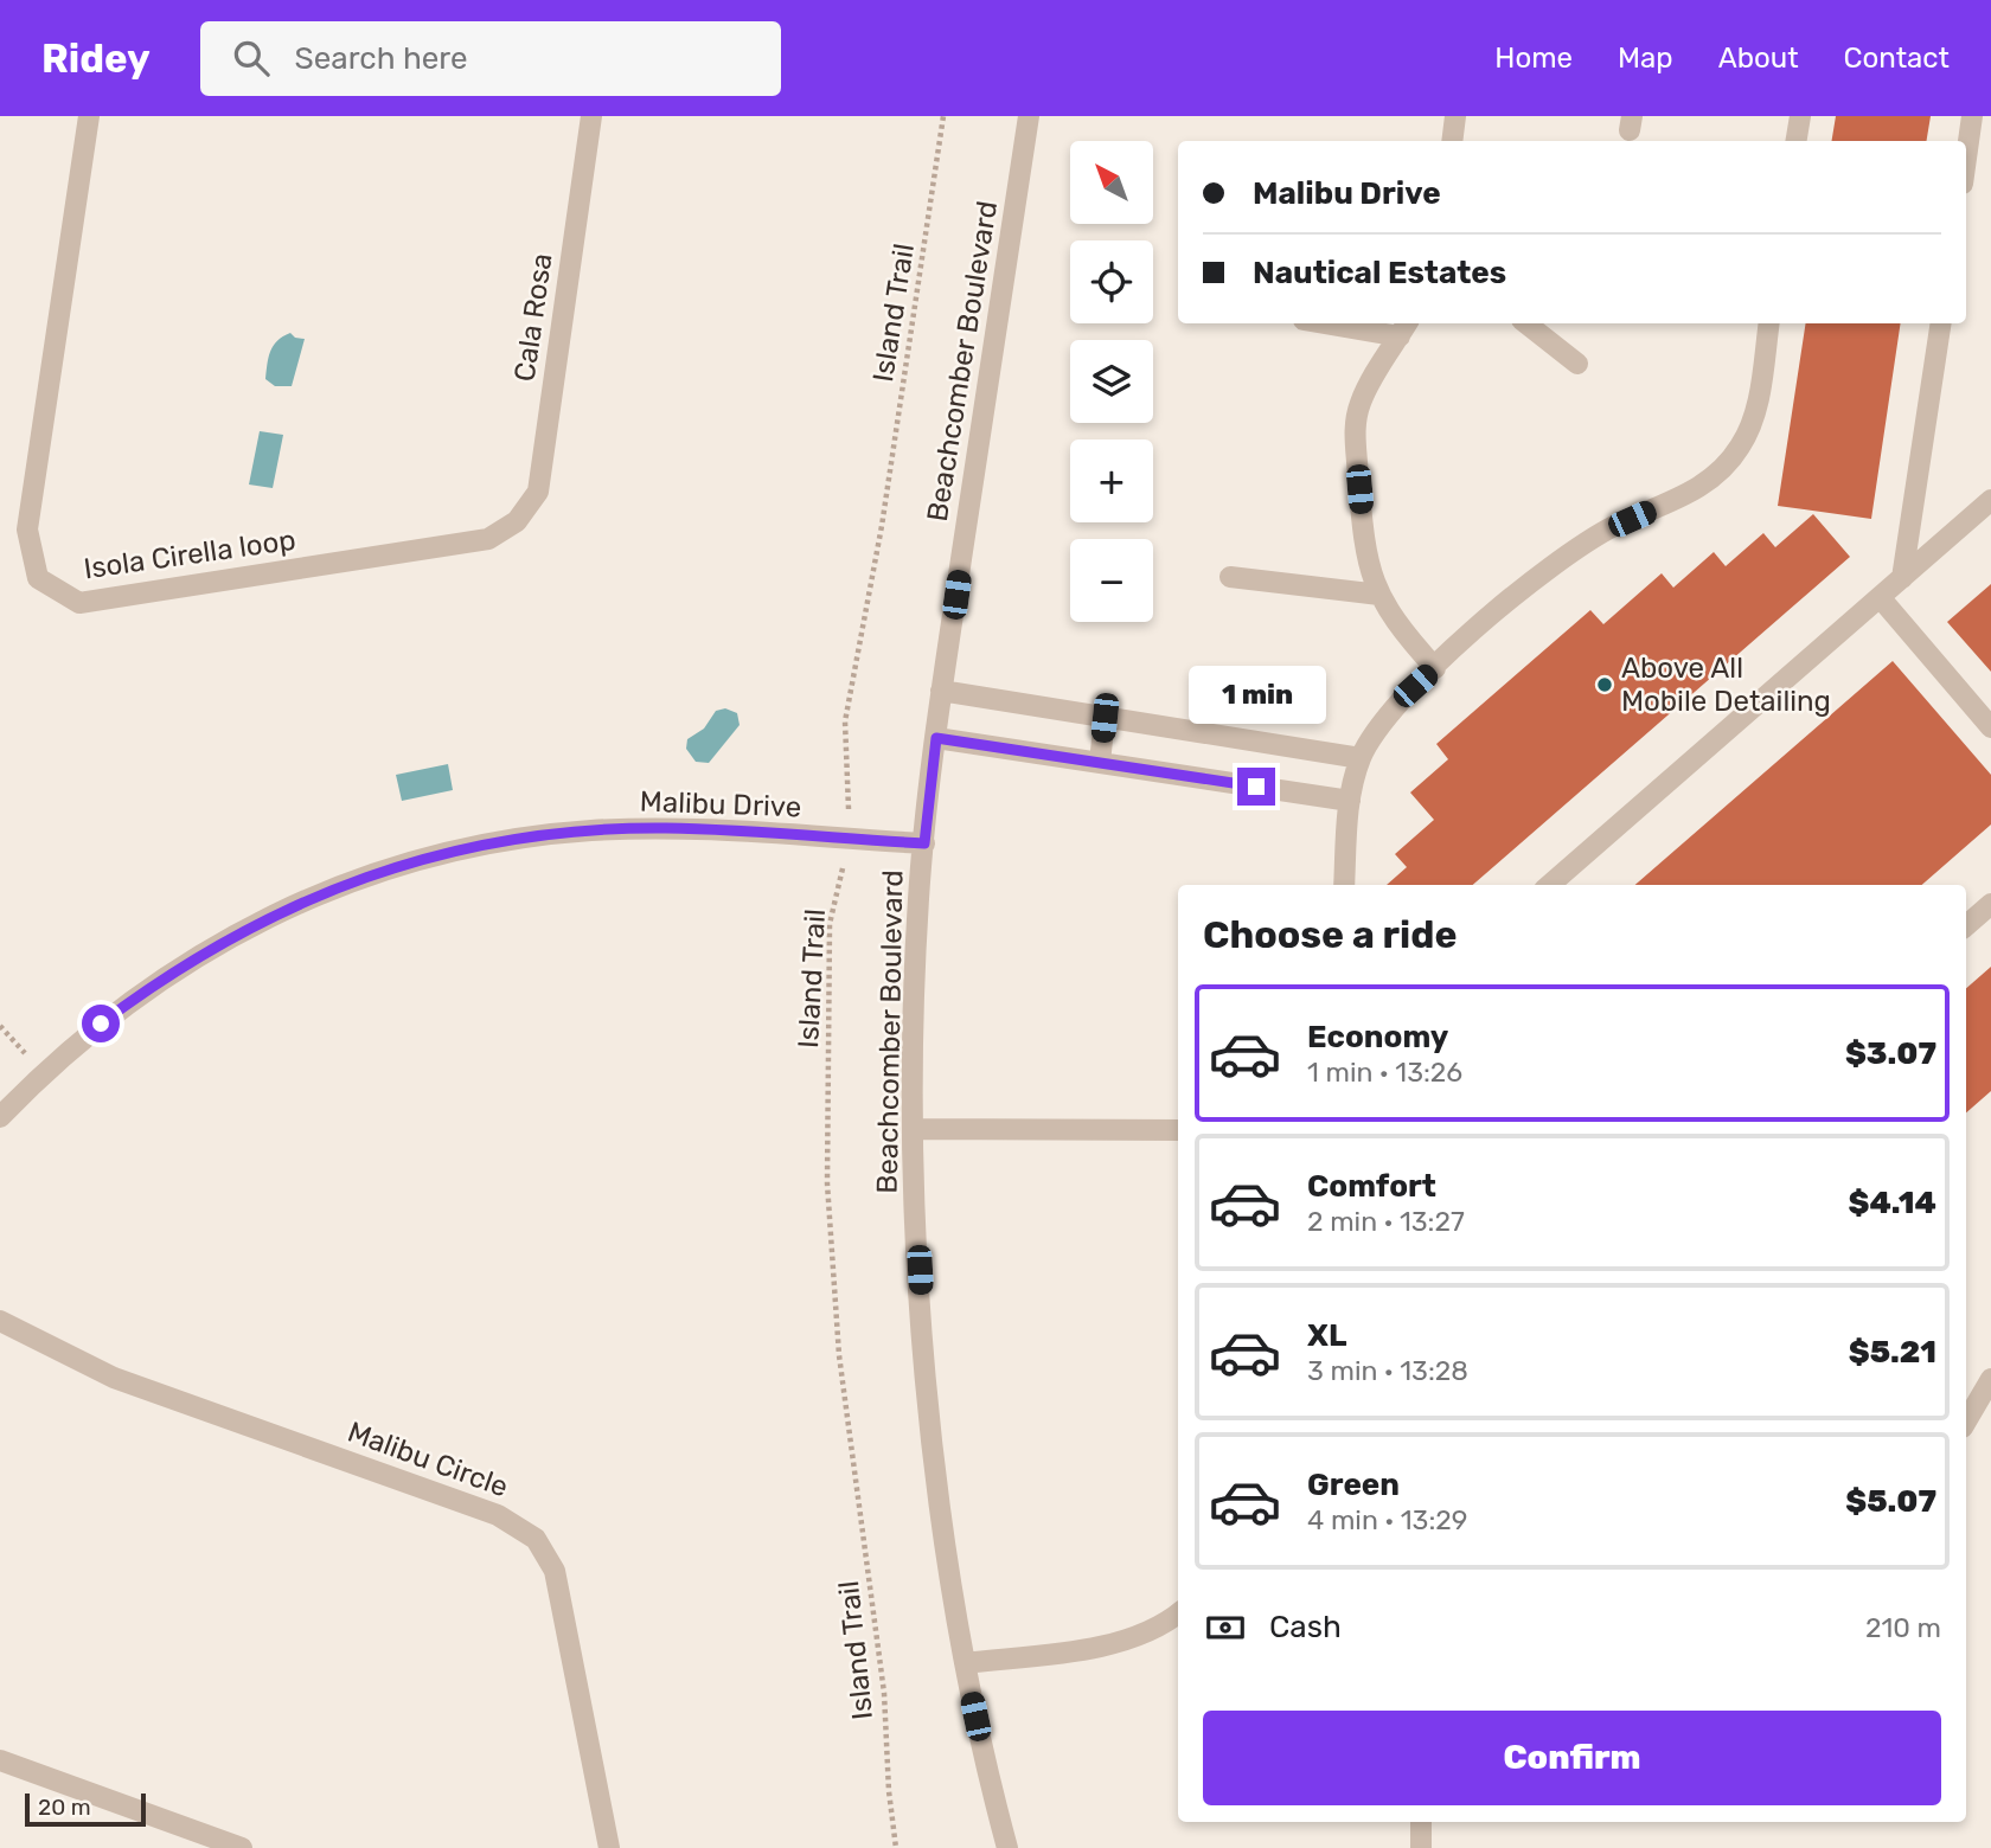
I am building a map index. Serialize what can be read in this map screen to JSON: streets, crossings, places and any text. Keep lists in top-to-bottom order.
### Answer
{
  "streets": {
    "street": [
      "Cala Rosa",
      "Beachcomber Boulevard",
      "Isola Cirella loop",
      "Malibu Drive",
      "Malibu Circle"
    ],
    "path": ["Island Trail"]
  },
  "crossings": [
    ["Island Trail", "Malibu Drive"],
    ["Cala Rosa", "Isola Cirella loop"],
    ["Beachcomber Boulevard", "Malibu Drive"]
  ],
  "places": ["Above All Mobile Detailing"],
  "scale_bar": "20 m",
  "north": "top left",
  "page": {
    "header": "Ridey",
    "search": "Search here",
    "nav": [
      "Home",
      "Map",
      "About",
      "Contact"
    ],
    "map_buttons": ["+", "−"],
    "banner": ["Malibu Drive", "Nautical Estates"],
    "bubble": "1 min",
    "heading": "Choose a ride",
    "list": [
      {
        "name": "Economy",
        "note": "1 min · 13:26",
        "value": "$3.07"
      },
      {
        "name": "Comfort",
        "note": "2 min · 13:27",
        "value": "$4.14"
      },
      {
        "name": "XL",
        "note": "3 min · 13:28",
        "value": "$5.21"
      },
      {
        "name": "Green",
        "note": "4 min · 13:29",
        "value": "$5.07"
      }
    ],
    "pay": ["Cash", "210 m"],
    "buttons": "Confirm",
    "scale": "20 m"
  }
}
